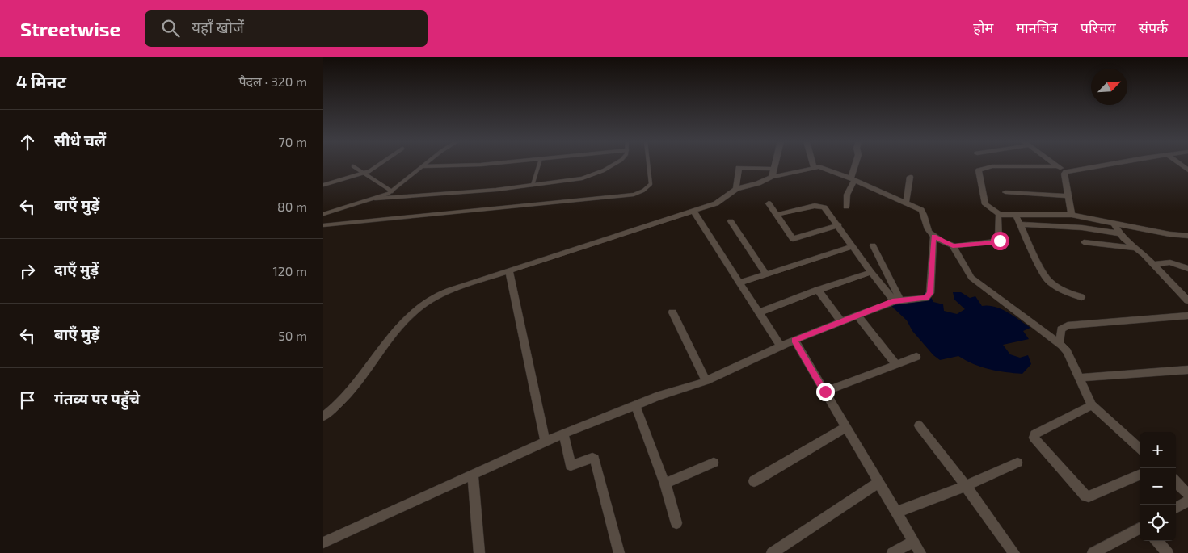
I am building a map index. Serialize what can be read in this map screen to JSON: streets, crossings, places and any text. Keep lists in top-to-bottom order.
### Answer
{
  "north": "top right",
  "page": {
    "header": "Streetwise",
    "search": "यहाँ खोजें",
    "nav": [
      "होम",
      "मानचित्र",
      "परिचय",
      "संपर्क"
    ],
    "heading": ["4 मिनट", "पैदल · 320 m"],
    "list": [
      ["सीधे चलें", "70 m"],
      ["बाएँ मुड़ें", "80 m"],
      ["दाएँ मुड़ें", "120 m"],
      ["बाएँ मुड़ें", "50 m"],
      "गंतव्य पर पहुँचे"
    ],
    "map_buttons": ["+", "−"]
  }
}
